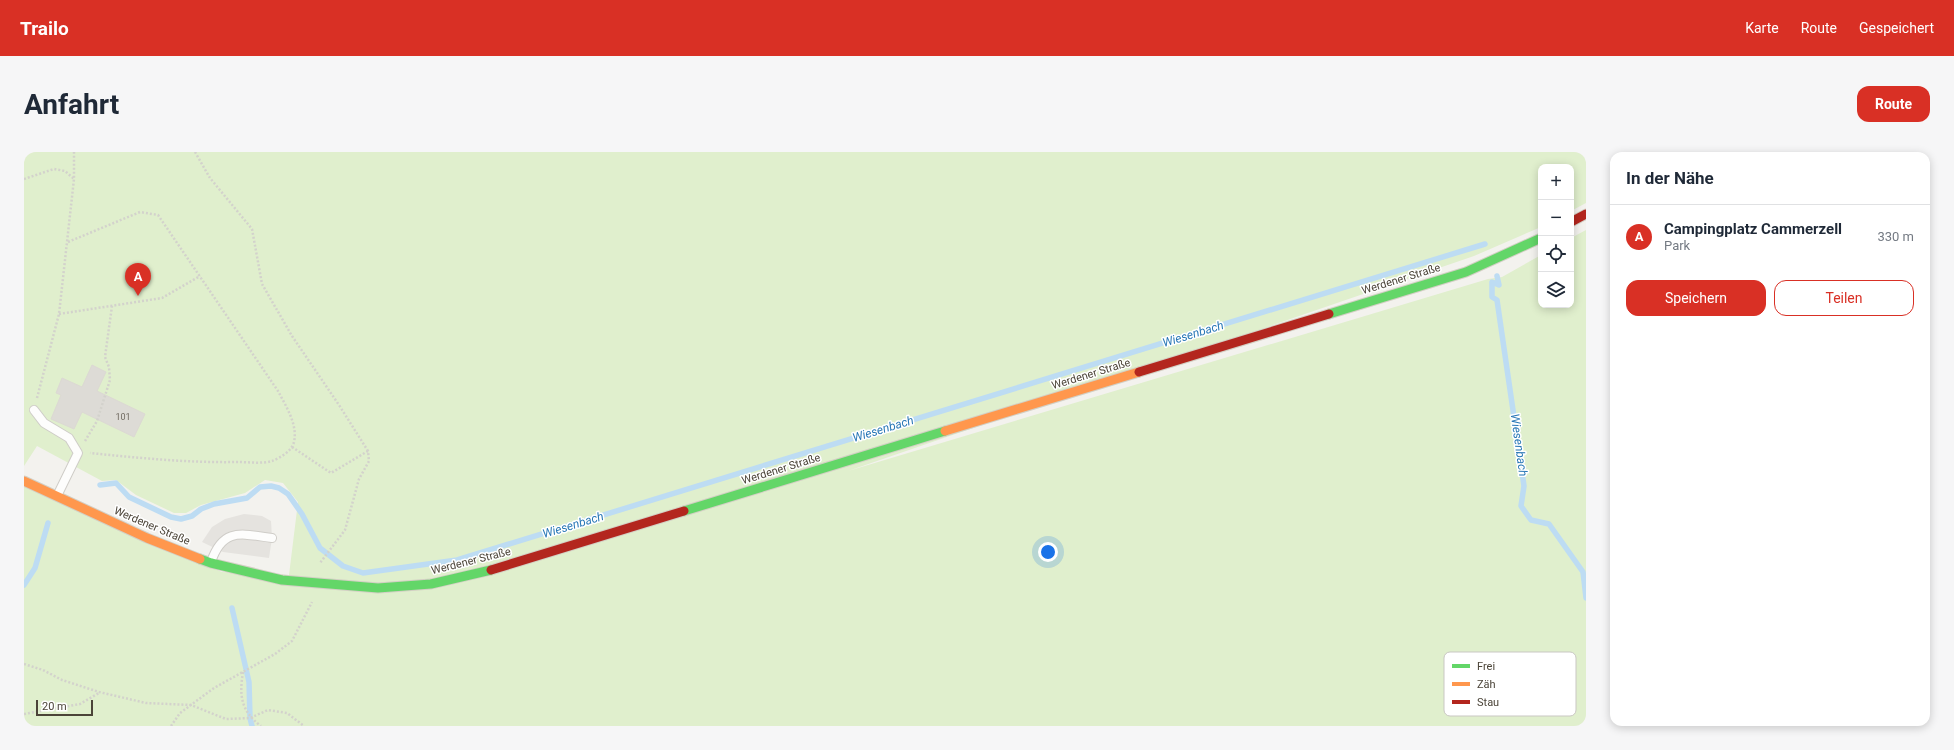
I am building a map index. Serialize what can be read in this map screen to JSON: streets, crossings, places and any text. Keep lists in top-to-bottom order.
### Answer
{
  "streets": {
    "main road": ["Werdener Straße"]
  },
  "water": ["Wiesenbach"],
  "house_numbers": ["101"],
  "legend": ["Frei", "Zäh", "Stau"],
  "scale_bar": "20 m",
  "page": {
    "header": "Trailo",
    "nav": ["Karte", "Route", "Gespeichert"],
    "buttons": [
      "Route",
      ["Speichern", "Teilen"]
    ],
    "title": "Anfahrt",
    "heading": "In der Nähe",
    "map_buttons": ["+", "−"],
    "list": [
      {
        "mark": "A",
        "name": "Campingplatz Cammerzell",
        "note": "Park",
        "value": "330 m"
      }
    ],
    "pins": "A",
    "scale": "20 m"
  }
}
